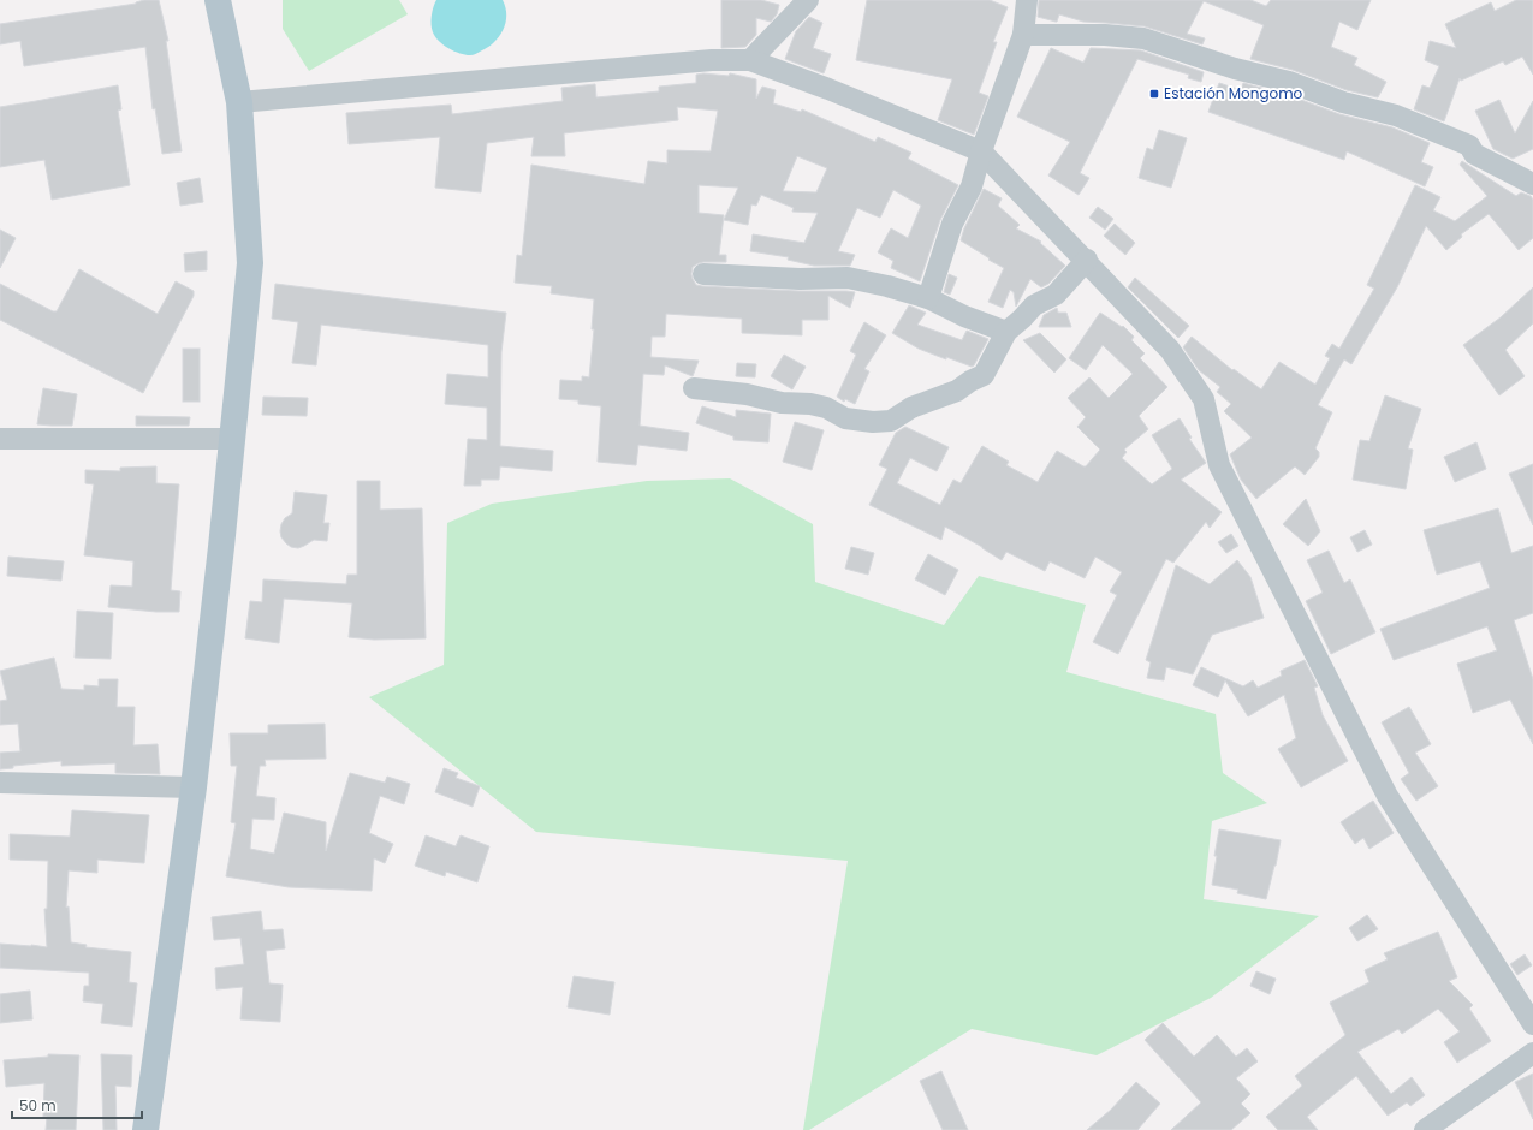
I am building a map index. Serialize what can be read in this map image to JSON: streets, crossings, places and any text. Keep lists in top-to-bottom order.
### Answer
{
  "places": {
    "transit": ["Estación Mongomo"]
  },
  "scale_bar": "50 m"
}
